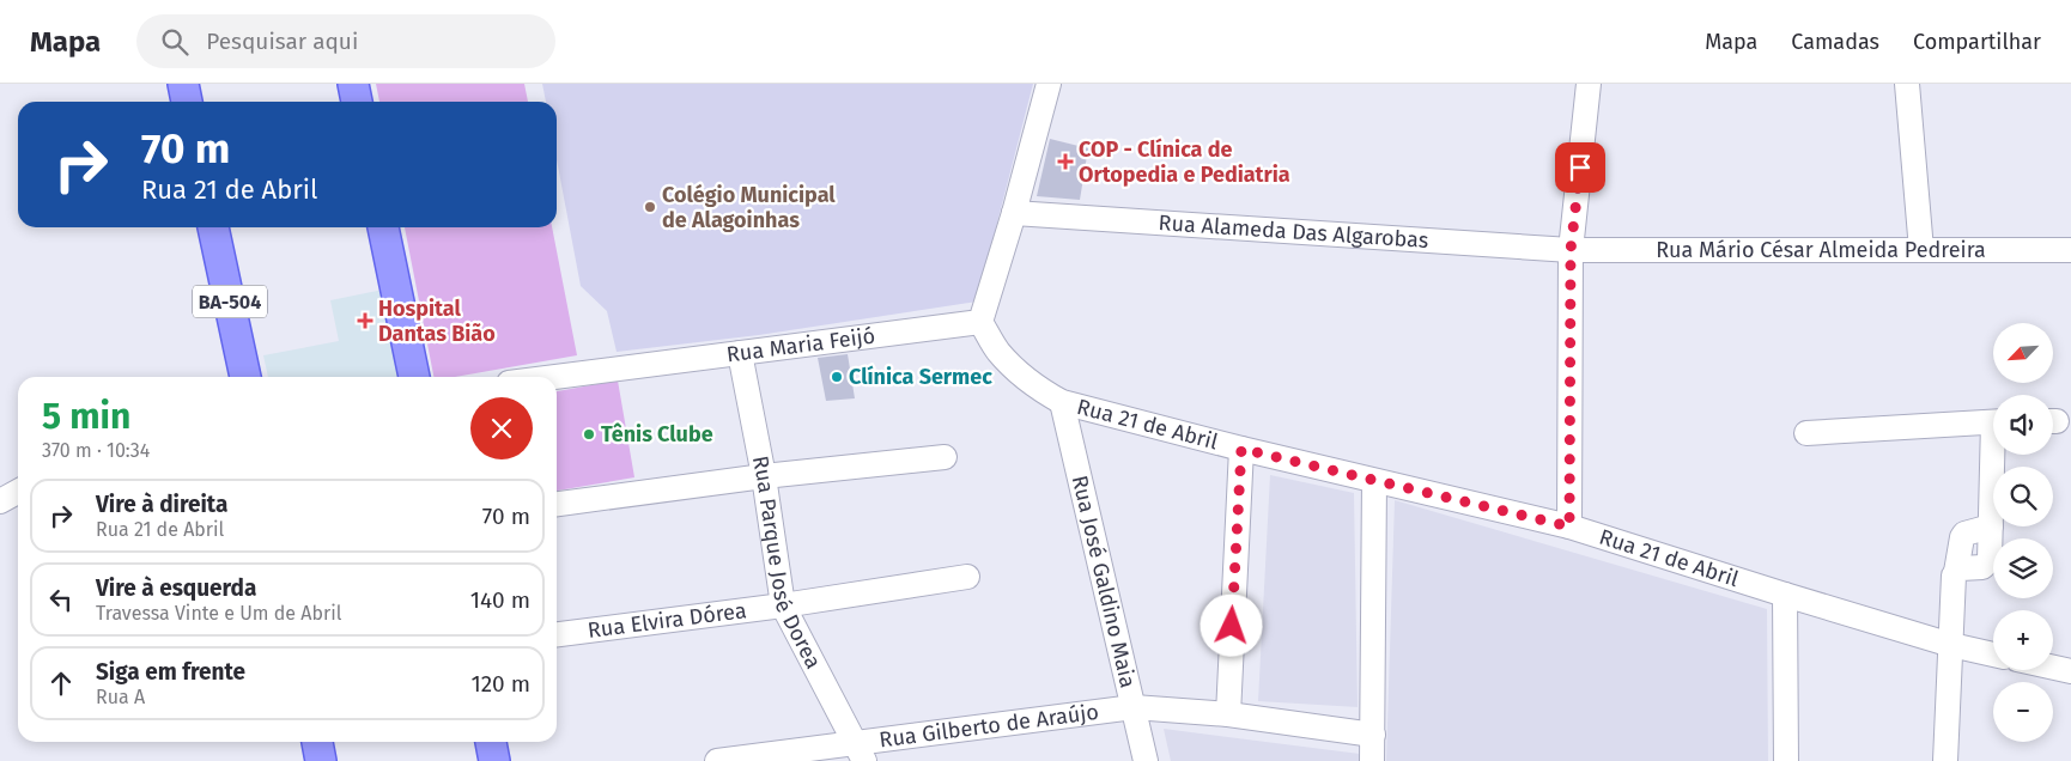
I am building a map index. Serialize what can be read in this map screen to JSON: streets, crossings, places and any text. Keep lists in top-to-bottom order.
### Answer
{
  "streets": {
    "main road": ["BA-504"],
    "street": [
      "Rua Alameda Das Algarobas",
      "Rua Mário César Almeida Pedreira",
      "Rua Maria Feijó",
      "Rua 21 de Abril",
      "Rua Parque José Dorea",
      "Rua José Galdino Maia",
      "Rua Elvira Dórea",
      "Rua Gilberto de Araújo"
    ]
  },
  "crossings": [
    ["Rua Alameda Das Algarobas", "Rua Mário César Almeida Pedreira"],
    ["Rua Maria Feijó", "Rua 21 de Abril"],
    ["Rua Maria Feijó", "Rua Parque José Dorea"],
    ["Rua 21 de Abril", "Rua José Galdino Maia"],
    ["Rua Parque José Dorea", "Rua Elvira Dórea"],
    ["Rua Parque José Dorea", "Rua Gilberto de Araújo"],
    ["Rua José Galdino Maia", "Rua Gilberto de Araújo"]
  ],
  "places": {
    "health": ["COP - Clínica de Ortopedia e Pediatria", "Hospital Dantas Bião"],
    "other": ["Colégio Municipal de Alagoinhas", "Clínica Sermec", "Tênis Clube"]
  },
  "north": "bottom left",
  "page": {
    "header": "Mapa",
    "search": "Pesquisar aqui",
    "nav": ["Mapa", "Camadas", "Compartilhar"],
    "turn": ["70 m", "Rua 21 de Abril"],
    "map_buttons": ["+", "−"],
    "heading": ["5 min", "370 m · 10:34"],
    "list": [
      {
        "name": "Vire à direita",
        "note": "Rua 21 de Abril",
        "value": "70 m"
      },
      {
        "name": "Vire à esquerda",
        "note": "Travessa Vinte e Um de Abril",
        "value": "140 m"
      },
      {
        "name": "Siga em frente",
        "note": "Rua A",
        "value": "120 m"
      }
    ]
  }
}
